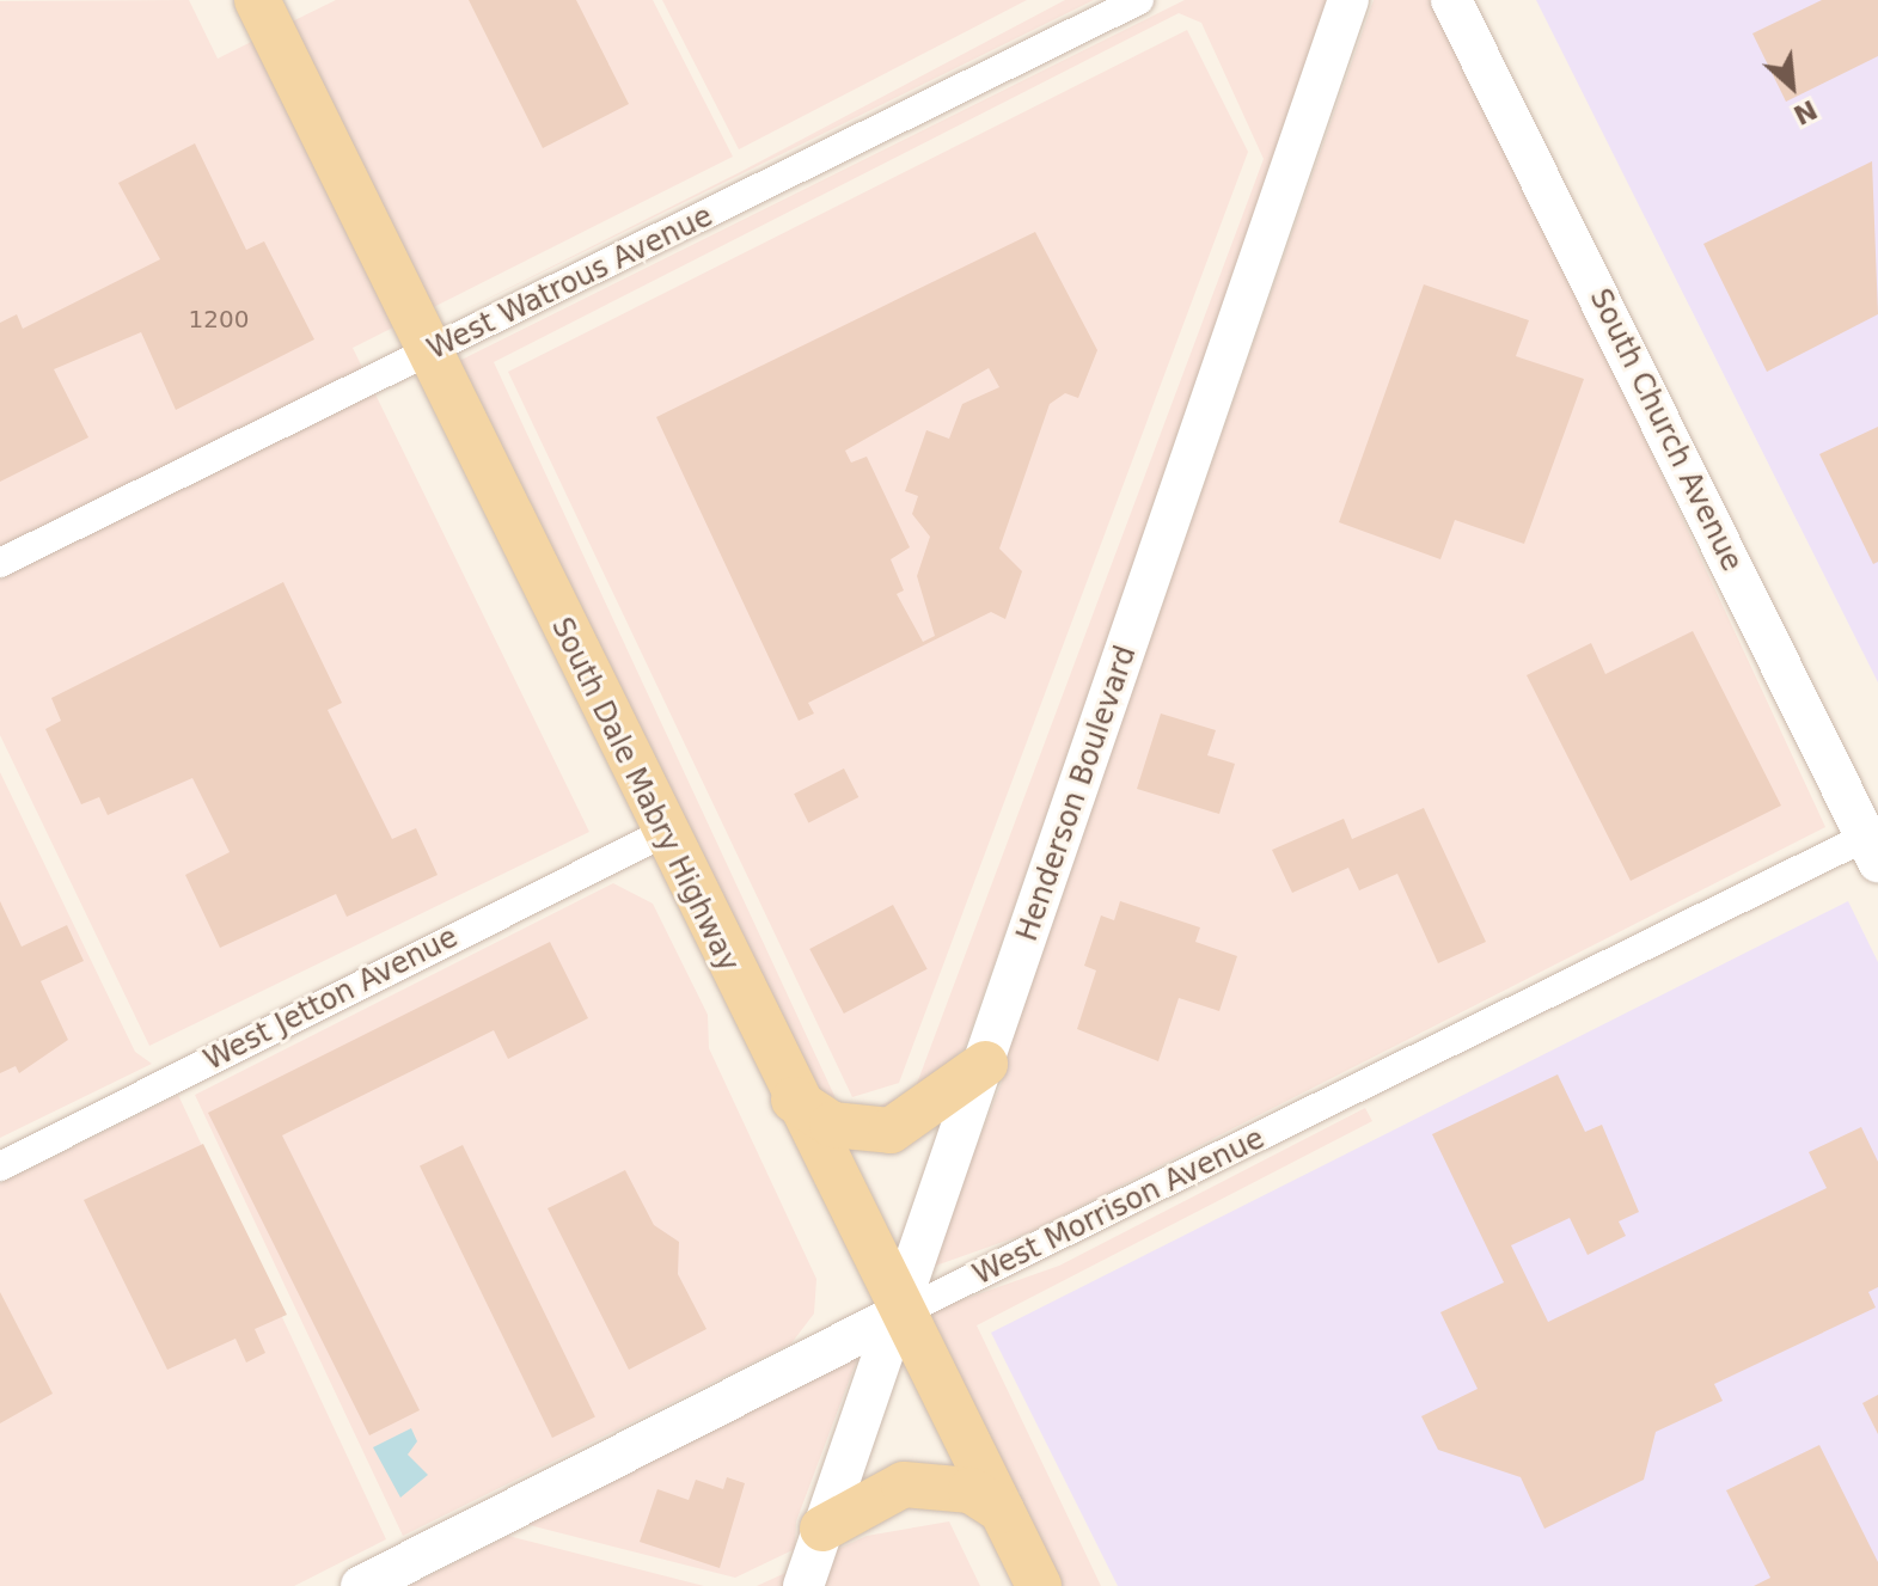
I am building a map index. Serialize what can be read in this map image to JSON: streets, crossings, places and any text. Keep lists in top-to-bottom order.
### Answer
{
  "streets": {
    "main road": [
      "South Church Avenue",
      "Henderson Boulevard",
      "South Dale Mabry Highway",
      "West Morrison Avenue"
    ],
    "street": ["West Watrous Avenue", "West Jetton Avenue"]
  },
  "crossings": [
    ["West Watrous Avenue", "South Dale Mabry Highway"],
    ["South Church Avenue", "West Morrison Avenue"],
    ["Henderson Boulevard", "South Dale Mabry Highway"],
    ["Henderson Boulevard", "West Morrison Avenue"],
    ["South Dale Mabry Highway", "West Jetton Avenue"],
    ["South Dale Mabry Highway", "West Morrison Avenue"]
  ],
  "house_numbers": ["1200"],
  "north": "bottom right"
}
